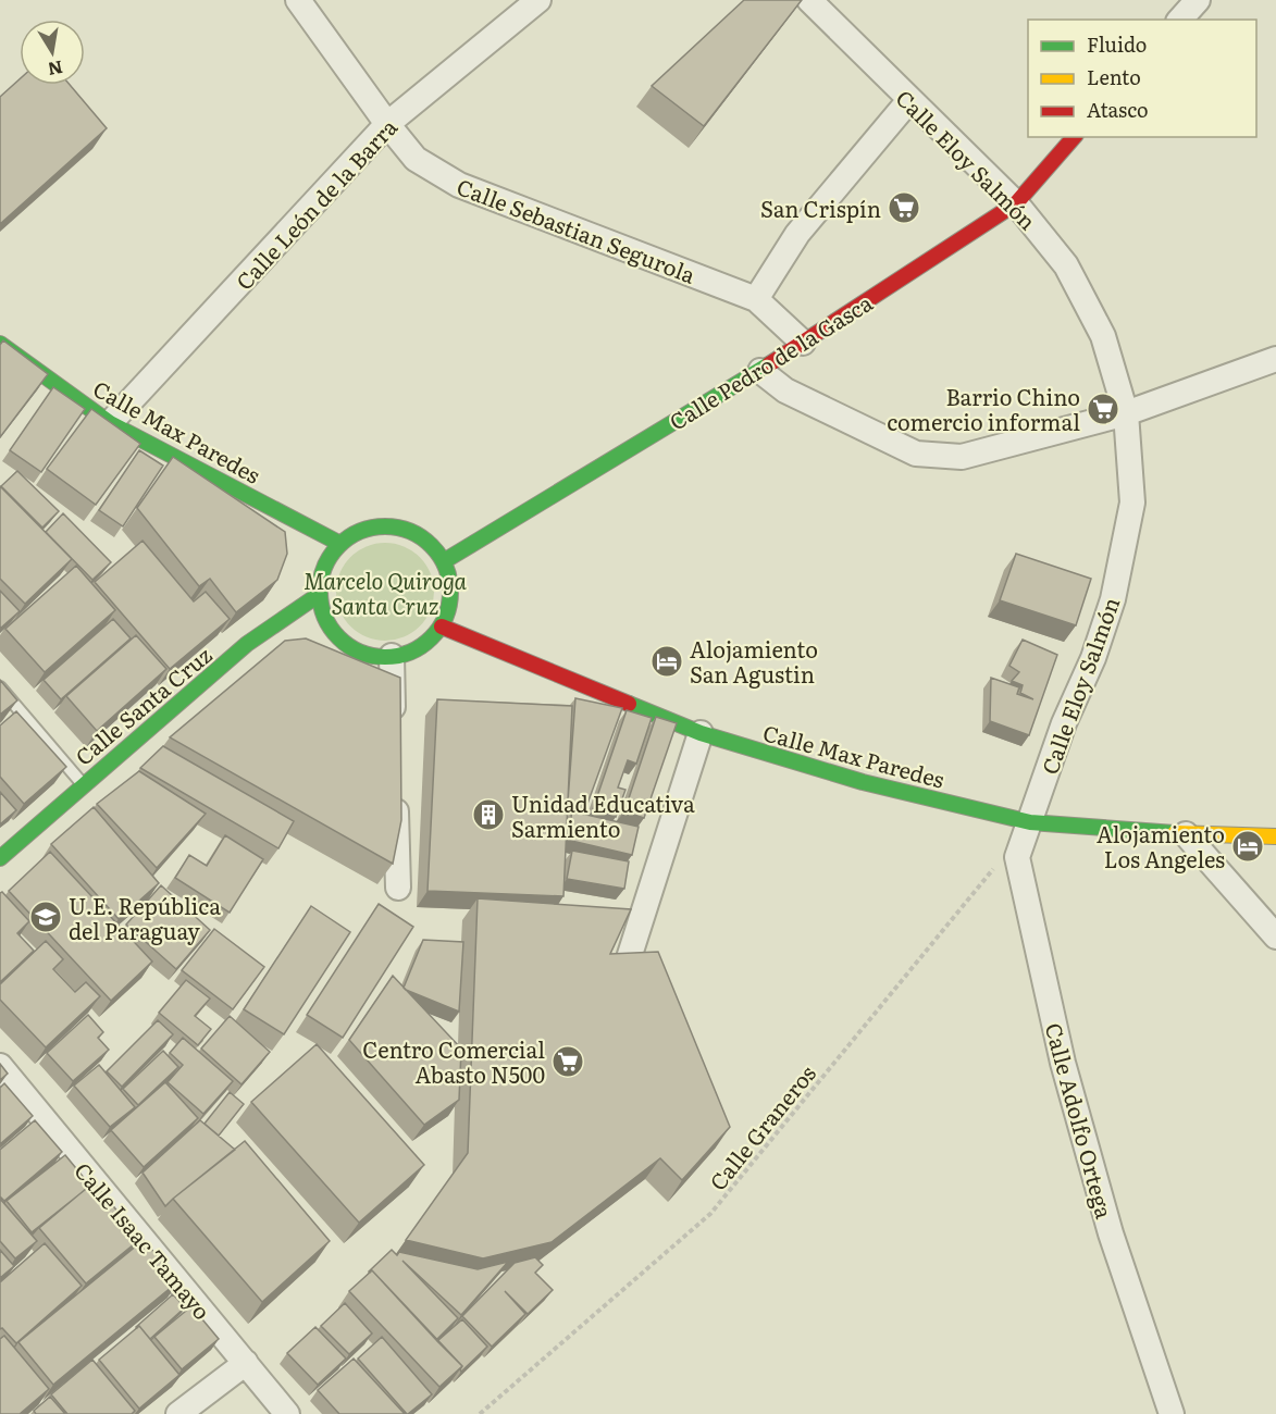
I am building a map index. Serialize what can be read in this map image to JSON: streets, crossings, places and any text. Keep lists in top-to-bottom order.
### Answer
{
  "streets": {
    "main road": ["Calle Pedro de la Gasca", "Calle Max Paredes", "Calle Santa Cruz"],
    "street": [
      "Calle Eloy Salmón",
      "Calle León de la Barra",
      "Calle Sebastian Segurola",
      "Calle Adolfo Ortega",
      "Calle Isaac Tamayo"
    ],
    "path": ["Calle Graneros"]
  },
  "crossings": [
    ["Calle Eloy Salmón", "Calle Pedro de la Gasca"],
    ["Calle Eloy Salmón", "Calle Max Paredes"],
    ["Calle Eloy Salmón", "Calle Adolfo Ortega"],
    ["Calle León de la Barra", "Calle Sebastian Segurola"],
    ["Calle León de la Barra", "Calle Max Paredes"],
    ["Calle Sebastian Segurola", "Calle Pedro de la Gasca"],
    ["Calle Pedro de la Gasca", "Calle Max Paredes"],
    ["Calle Pedro de la Gasca", "Calle Santa Cruz"],
    ["Calle Max Paredes", "Calle Santa Cruz"],
    ["Calle Max Paredes", "Calle Adolfo Ortega"]
  ],
  "parks": ["Marcelo Quiroga Santa Cruz"],
  "places": {
    "supermarket": ["San Crispín", "Barrio Chino comercio informal", "Centro Comercial Abasto N500"],
    "hotel": ["Alojamiento San Agustin", "Alojamiento Los Angeles"],
    "building": ["Unidad Educativa Sarmiento"],
    "school or university": ["U.E. República del Paraguay"]
  },
  "legend": ["Fluido", "Lento", "Atasco"],
  "north": "bottom"
}
